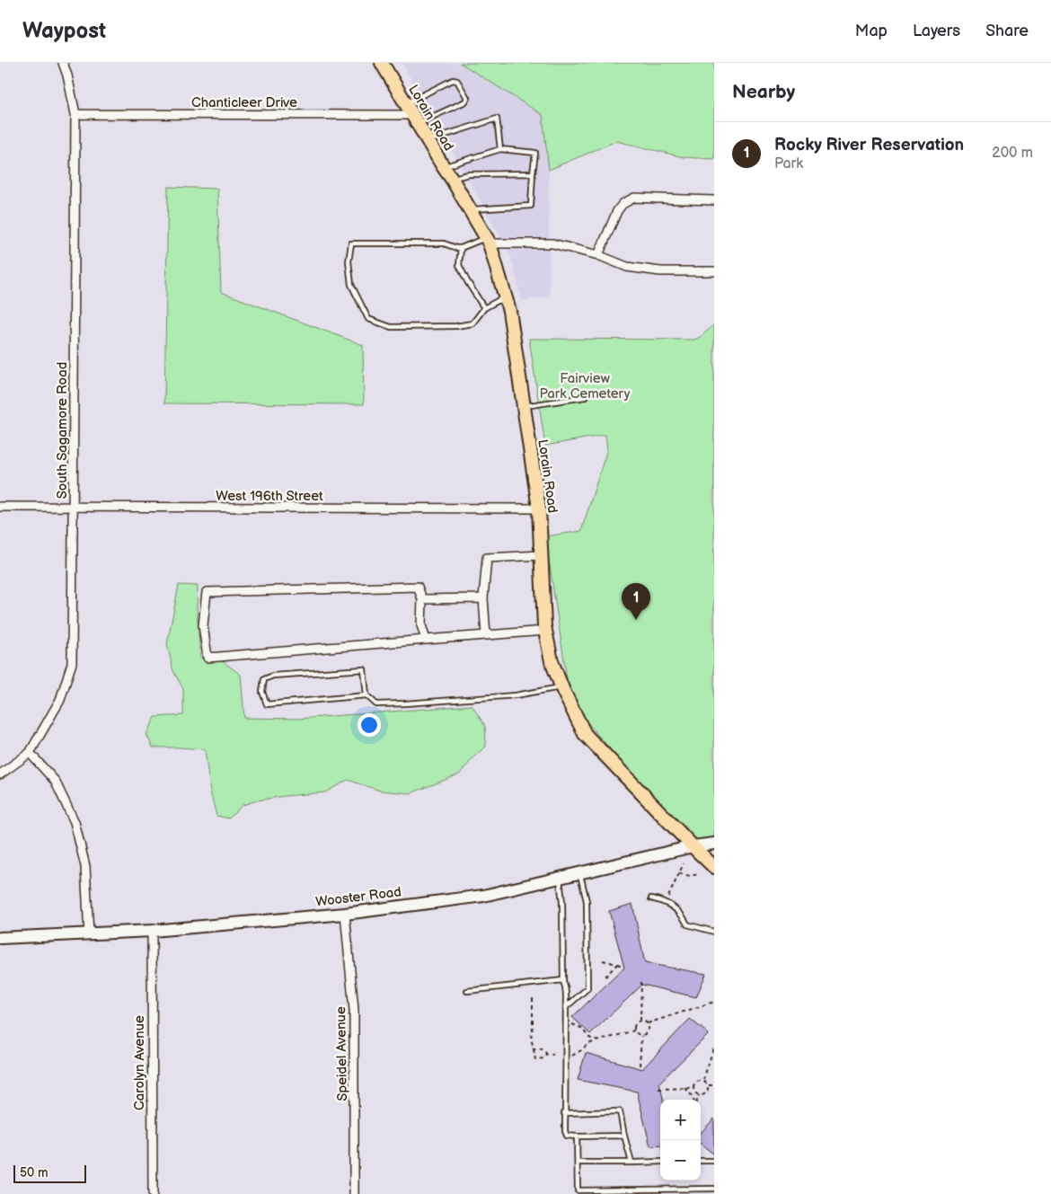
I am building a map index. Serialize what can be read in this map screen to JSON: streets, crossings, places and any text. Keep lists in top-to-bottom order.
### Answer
{
  "streets": {
    "main road": ["Lorain Road", "Wooster Road"],
    "street": [
      "Chanticleer Drive",
      "South Sagamore Road",
      "West 196th Street",
      "Speidel Avenue",
      "Carolyn Avenue"
    ]
  },
  "crossings": [
    ["Chanticleer Drive", "Lorain Road"],
    ["Chanticleer Drive", "South Sagamore Road"],
    ["Lorain Road", "West 196th Street"],
    ["Lorain Road", "Wooster Road"],
    ["South Sagamore Road", "West 196th Street"],
    ["Wooster Road", "Speidel Avenue"],
    ["Wooster Road", "Carolyn Avenue"]
  ],
  "parks": ["Fairview Park Cemetery"],
  "scale_bar": "50 m",
  "page": {
    "header": "Waypost",
    "nav": ["Map", "Layers", "Share"],
    "heading": "Nearby",
    "list": [
      {
        "mark": "1",
        "name": "Rocky River Reservation",
        "note": "Park",
        "value": "200 m"
      }
    ],
    "pins": "1",
    "map_buttons": ["+", "−"],
    "scale": "50 m"
  }
}
